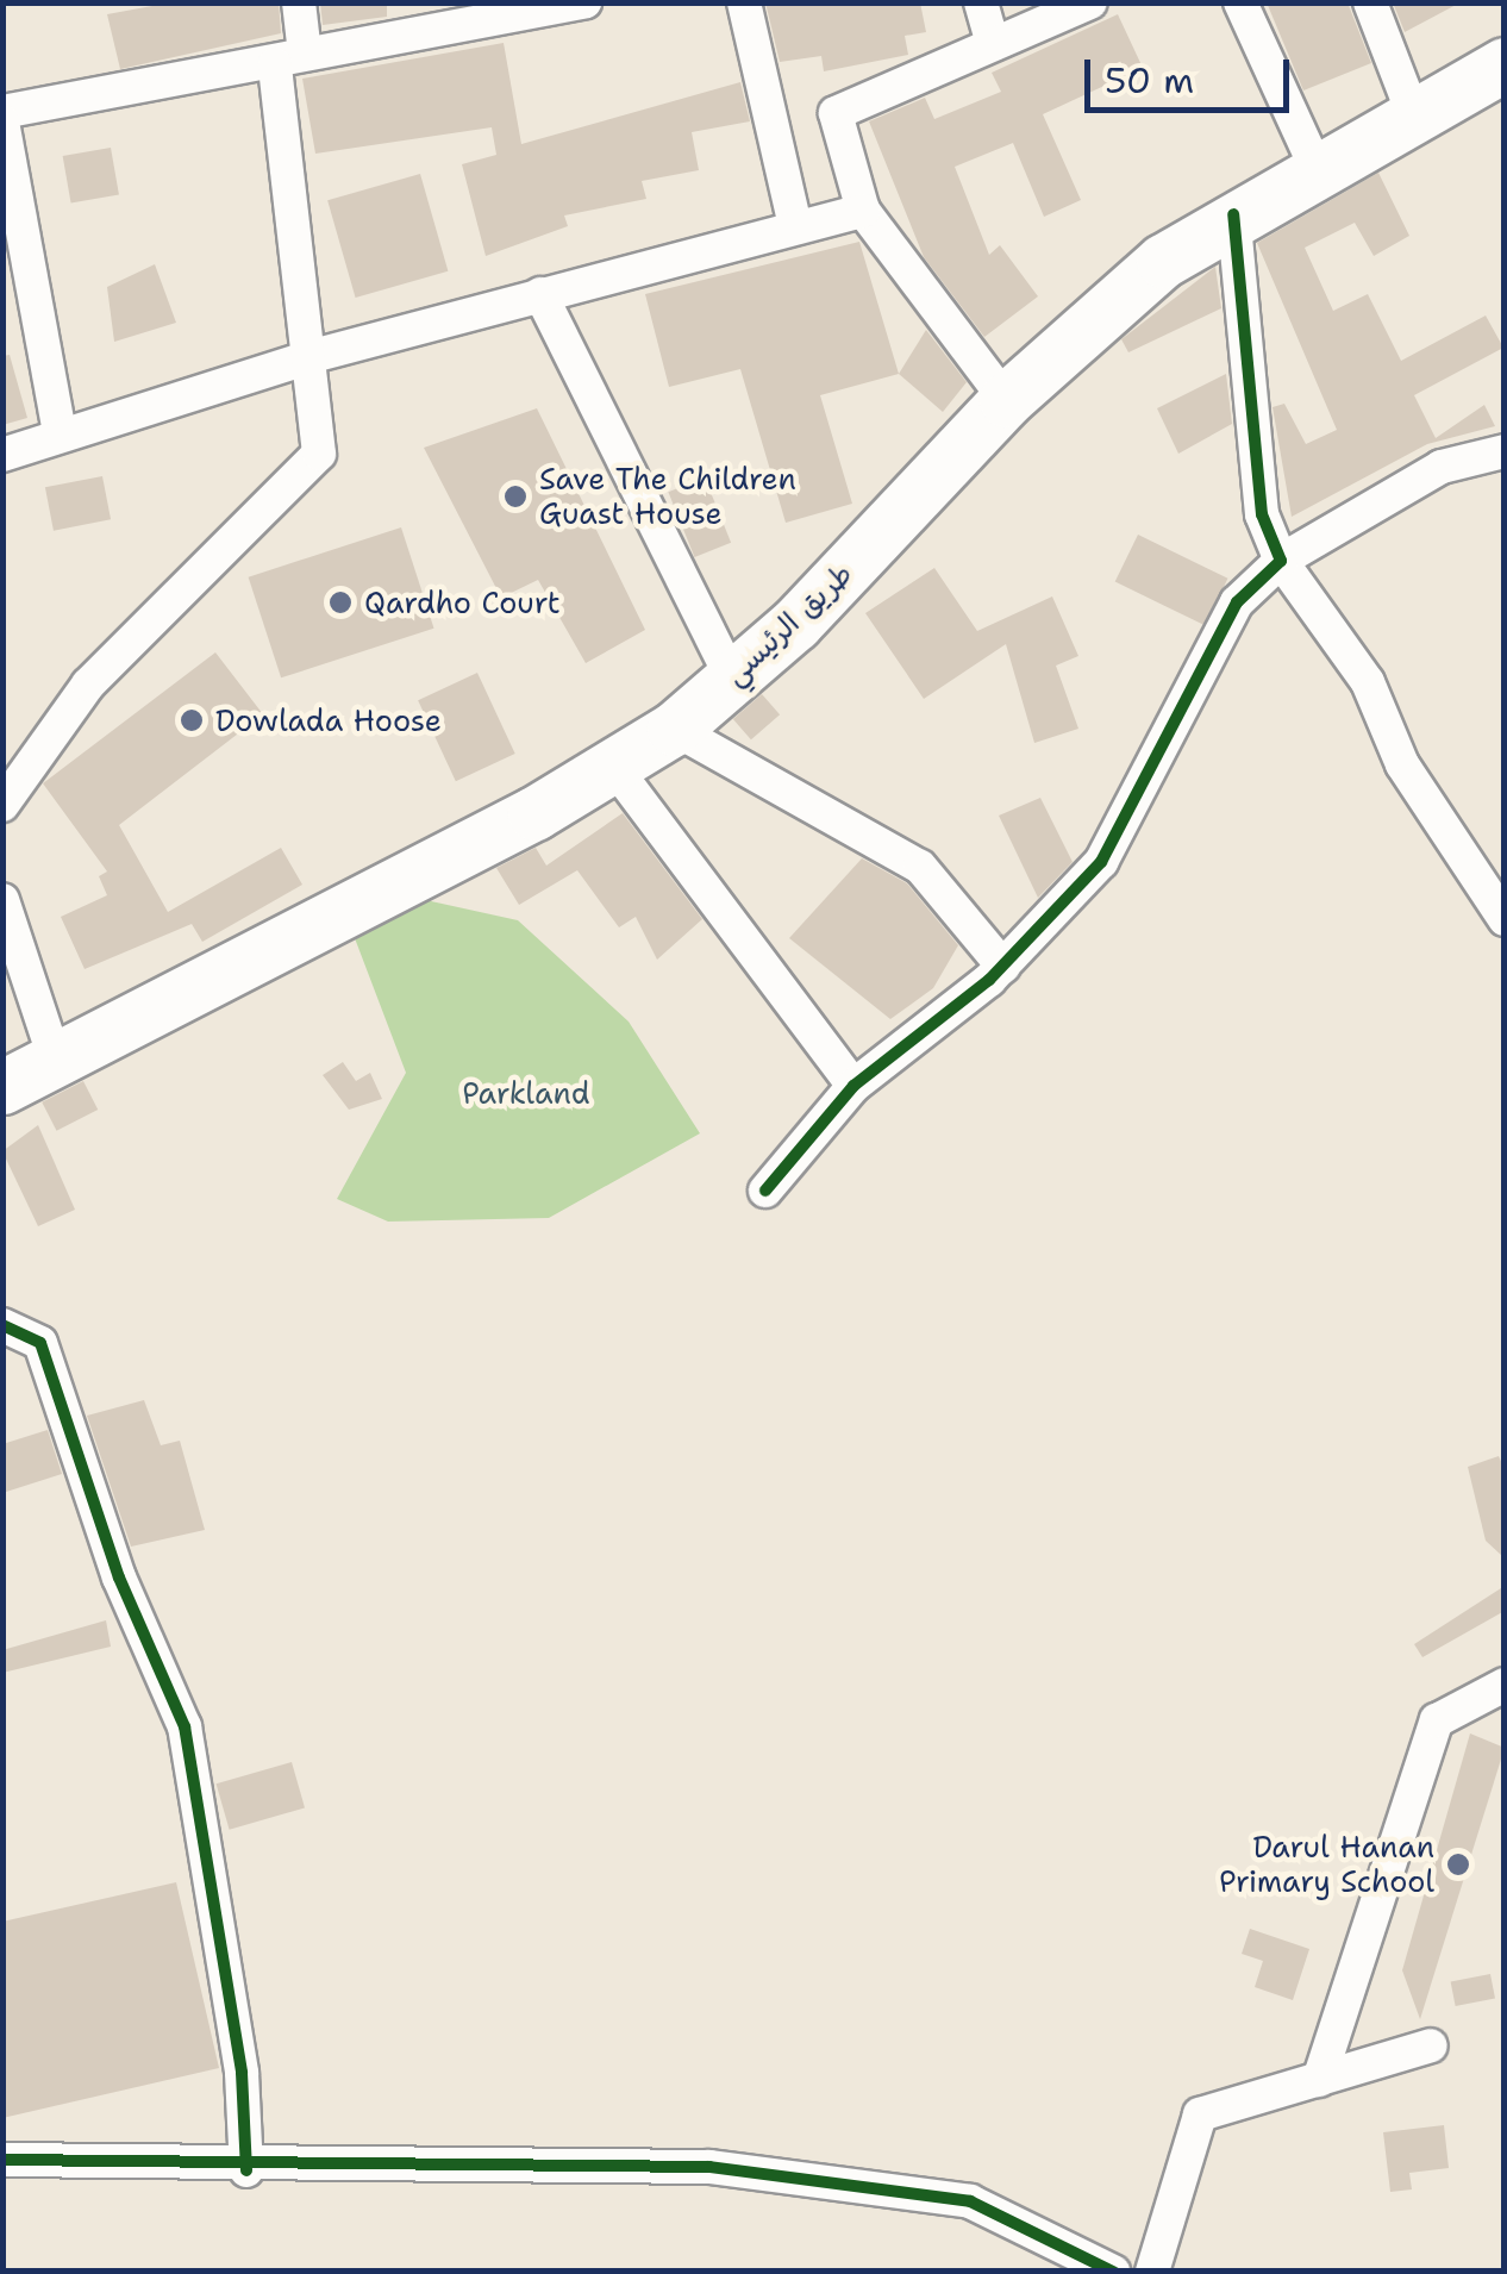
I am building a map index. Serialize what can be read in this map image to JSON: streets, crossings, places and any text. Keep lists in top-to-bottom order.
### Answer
{
  "streets": {
    "main road": ["طريق الرئيسي"]
  },
  "parks": ["Parkland"],
  "places": [
    "Save The Children Guast House",
    "Qardho Court",
    "Dowlada Hoose",
    "Darul Hanan Primary School"
  ],
  "scale_bar": "50 m"
}
